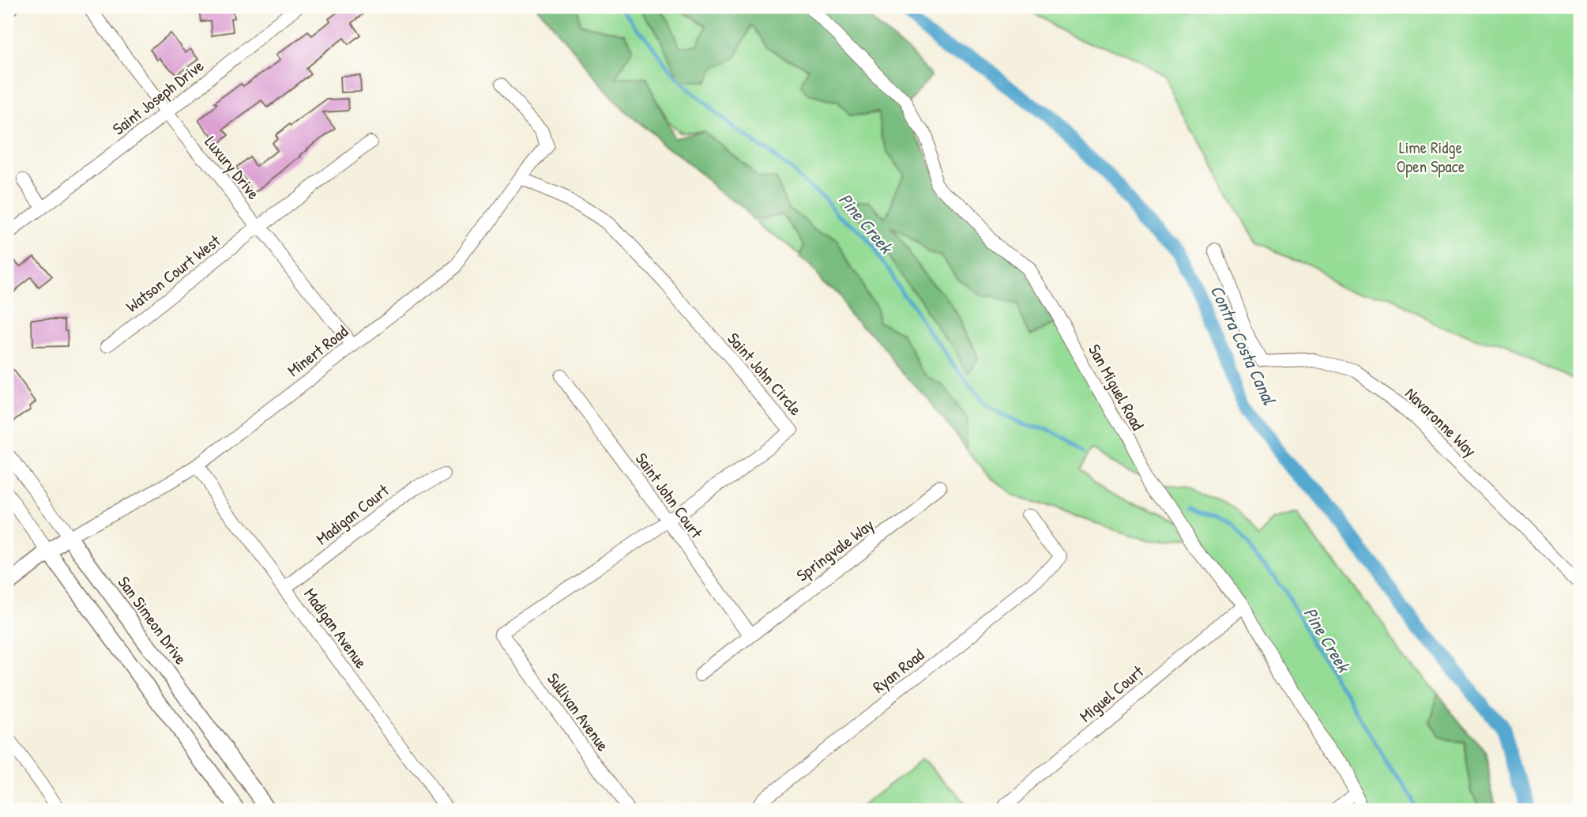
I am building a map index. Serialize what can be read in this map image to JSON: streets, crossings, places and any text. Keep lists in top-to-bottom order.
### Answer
{
  "streets": {
    "street": [
      "Saint Joseph Drive",
      "Luxury Drive",
      "Watson Court West",
      "Minert Road",
      "Saint John Circle",
      "San Miguel Road",
      "Navaronne Way",
      "Saint John Court",
      "Madigan Court",
      "Springvale Way",
      "San Simeon Drive",
      "Madigan Avenue",
      "Ryan Road",
      "Miguel Court",
      "Sullivan Avenue"
    ]
  },
  "crossings": [
    ["Saint Joseph Drive", "Luxury Drive"],
    ["Luxury Drive", "Watson Court West"],
    ["Luxury Drive", "Minert Road"],
    ["Minert Road", "Saint John Circle"],
    ["Minert Road", "San Simeon Drive"],
    ["Minert Road", "Madigan Avenue"],
    ["Saint John Circle", "Saint John Court"],
    ["Saint John Circle", "Sullivan Avenue"],
    ["San Miguel Road", "Miguel Court"],
    ["Saint John Court", "Springvale Way"],
    ["Madigan Court", "Madigan Avenue"]
  ],
  "water": ["Pine Creek", "Contra Costa Canal"],
  "parks": ["Lime Ridge Open Space"]
}
